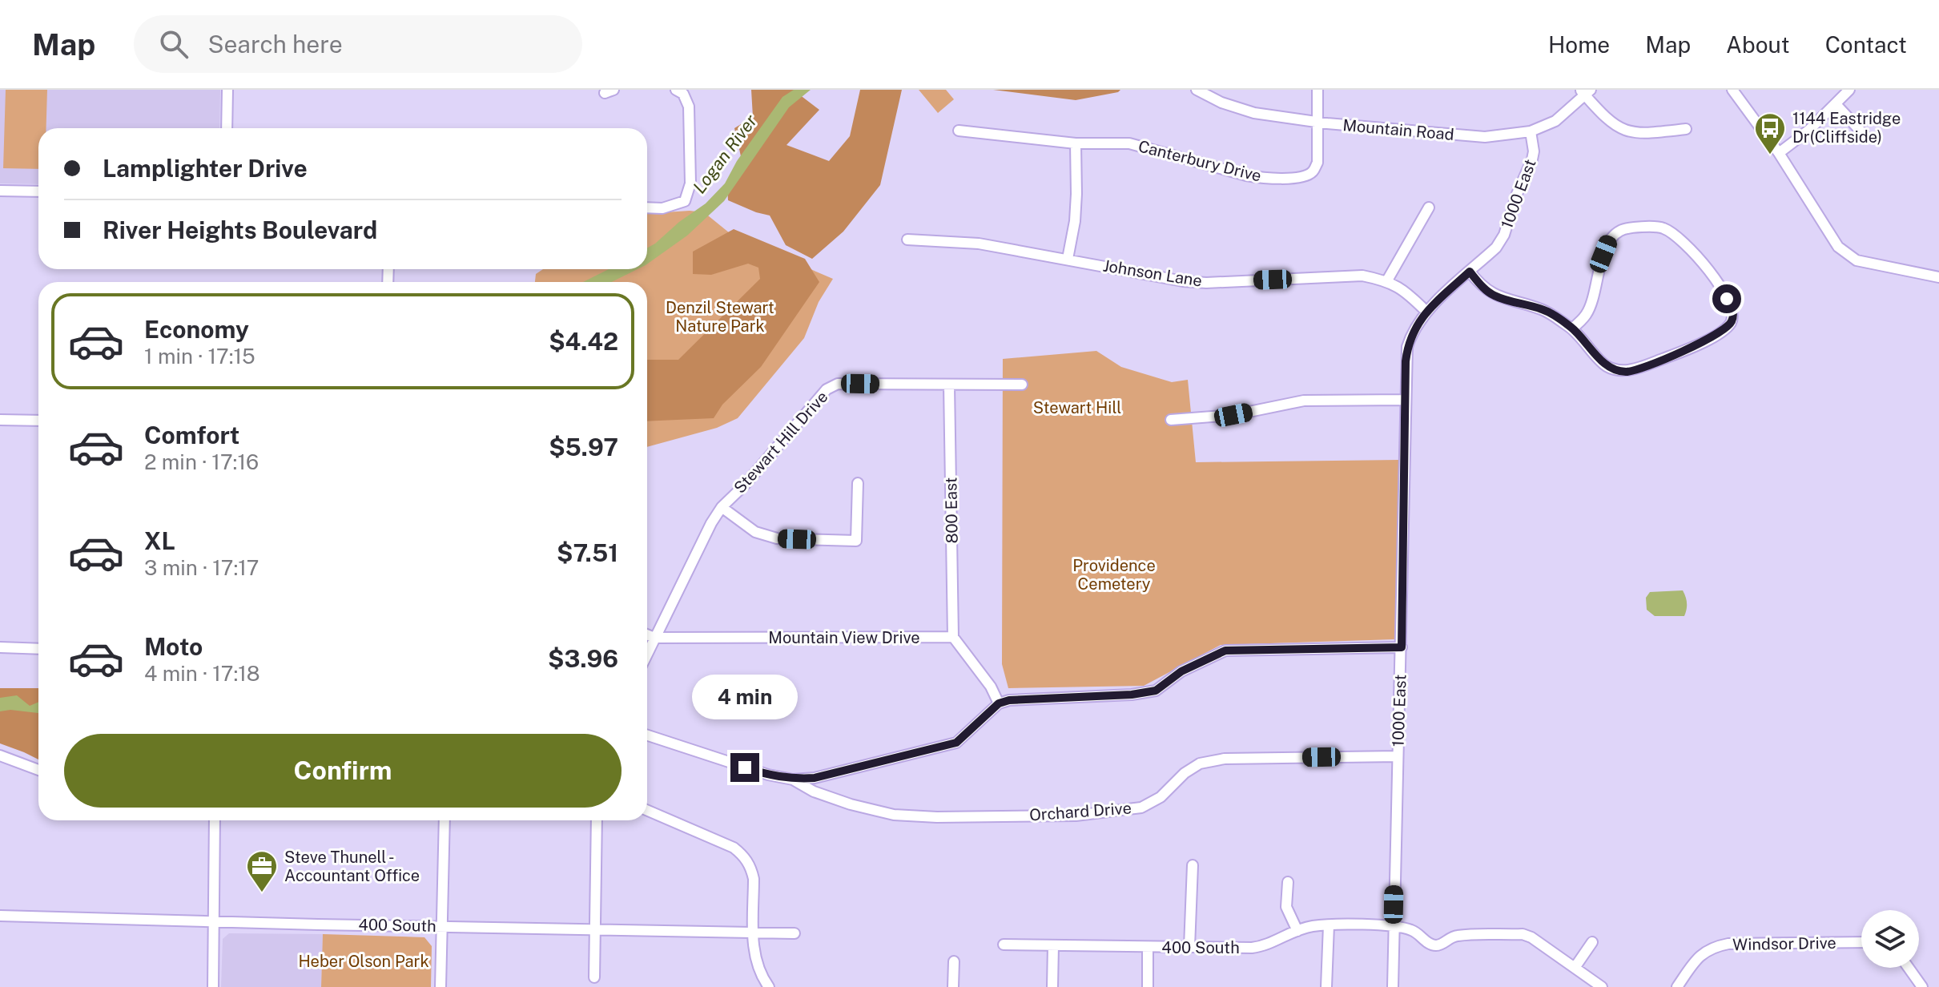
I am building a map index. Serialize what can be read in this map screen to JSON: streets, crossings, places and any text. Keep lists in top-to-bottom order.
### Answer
{
  "streets": {
    "street": [
      "Mountain Road",
      "Canterbury Drive",
      "1000 East",
      "Johnson Lane",
      "Stewart Hill Drive",
      "800 East",
      "Mountain View Drive",
      "Orchard Drive",
      "400 South",
      "Windsor Drive"
    ]
  },
  "crossings": [
    ["Mountain Road", "Canterbury Drive"],
    ["Mountain Road", "1000 East"],
    ["1000 East", "Johnson Lane"],
    ["1000 East", "Orchard Drive"],
    ["1000 East", "400 South"],
    ["Stewart Hill Drive", "800 East"],
    ["Stewart Hill Drive", "Mountain View Drive"],
    ["800 East", "Mountain View Drive"]
  ],
  "water": ["Logan River"],
  "parks": [
    "Denzil Stewart Nature Park",
    "Stewart Hill",
    "Providence Cemetery",
    "Heber Olson Park"
  ],
  "places": {
    "bus stop": ["1144 Eastridge Dr(Cliffside)"],
    "office": ["Steve Thunell - Accountant Office"]
  },
  "page": {
    "header": "Map",
    "search": "Search here",
    "nav": [
      "Home",
      "Map",
      "About",
      "Contact"
    ],
    "banner": ["Lamplighter Drive", "River Heights Boulevard"],
    "list": [
      {
        "name": "Economy",
        "note": "1 min · 17:15",
        "value": "$4.42"
      },
      {
        "name": "Comfort",
        "note": "2 min · 17:16",
        "value": "$5.97"
      },
      {
        "name": "XL",
        "note": "3 min · 17:17",
        "value": "$7.51"
      },
      {
        "name": "Moto",
        "note": "4 min · 17:18",
        "value": "$3.96"
      }
    ],
    "bubble": "4 min",
    "buttons": "Confirm"
  }
}
